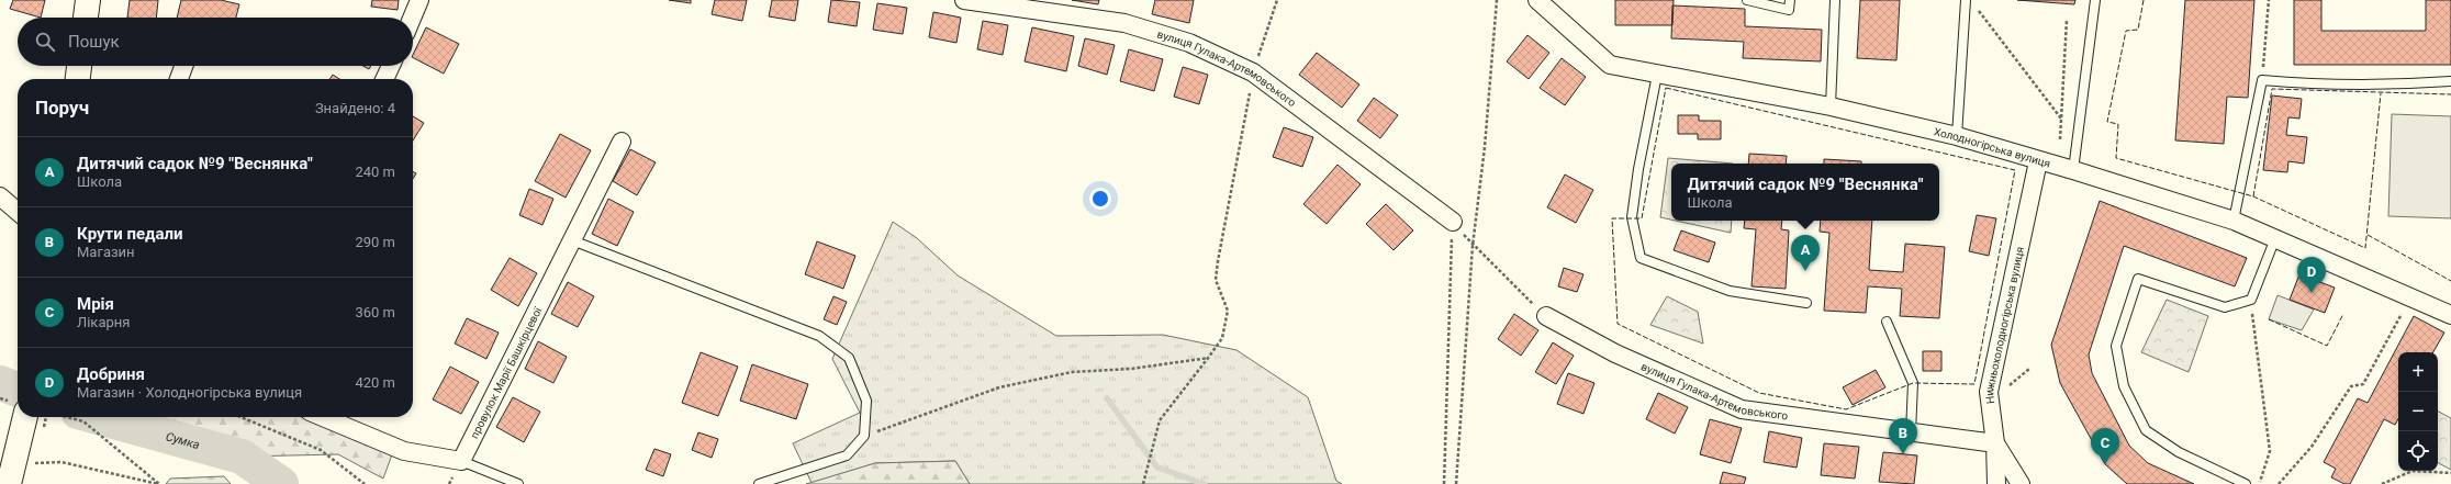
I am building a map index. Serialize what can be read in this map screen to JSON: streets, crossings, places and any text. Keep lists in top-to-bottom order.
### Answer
{
  "streets": {
    "street": [
      "вулиця Гулака-Артемовського",
      "Холодногірська вулиця",
      "Нижньохолодногірська вулиця",
      "провулок Марії Башкірцевої"
    ]
  },
  "crossings": [
    ["вулиця Гулака-Артемовського", "Нижньохолодногірська вулиця"],
    ["Холодногірська вулиця", "Нижньохолодногірська вулиця"]
  ],
  "water": ["Сумка"],
  "page": {
    "search": "Пошук",
    "heading": ["Поруч", "Знайдено: 4"],
    "list": [
      {
        "mark": "A",
        "name": "Дитячий садок №9 \"Веснянка\"",
        "note": "Школа",
        "value": "240 m"
      },
      {
        "mark": "B",
        "name": "Крути педали",
        "note": "Магазин",
        "value": "290 m"
      },
      {
        "mark": "C",
        "name": "Мрія",
        "note": "Лікарня",
        "value": "360 m"
      },
      {
        "mark": "D",
        "name": "Добриня",
        "note": "Магазин · Холодногірська вулиця",
        "value": "420 m"
      }
    ],
    "popup": ["Дитячий садок №9 \"Веснянка\"", "Школа"],
    "pins": [
      "A",
      "D",
      "B",
      "C"
    ],
    "map_buttons": ["+", "−"]
  }
}
